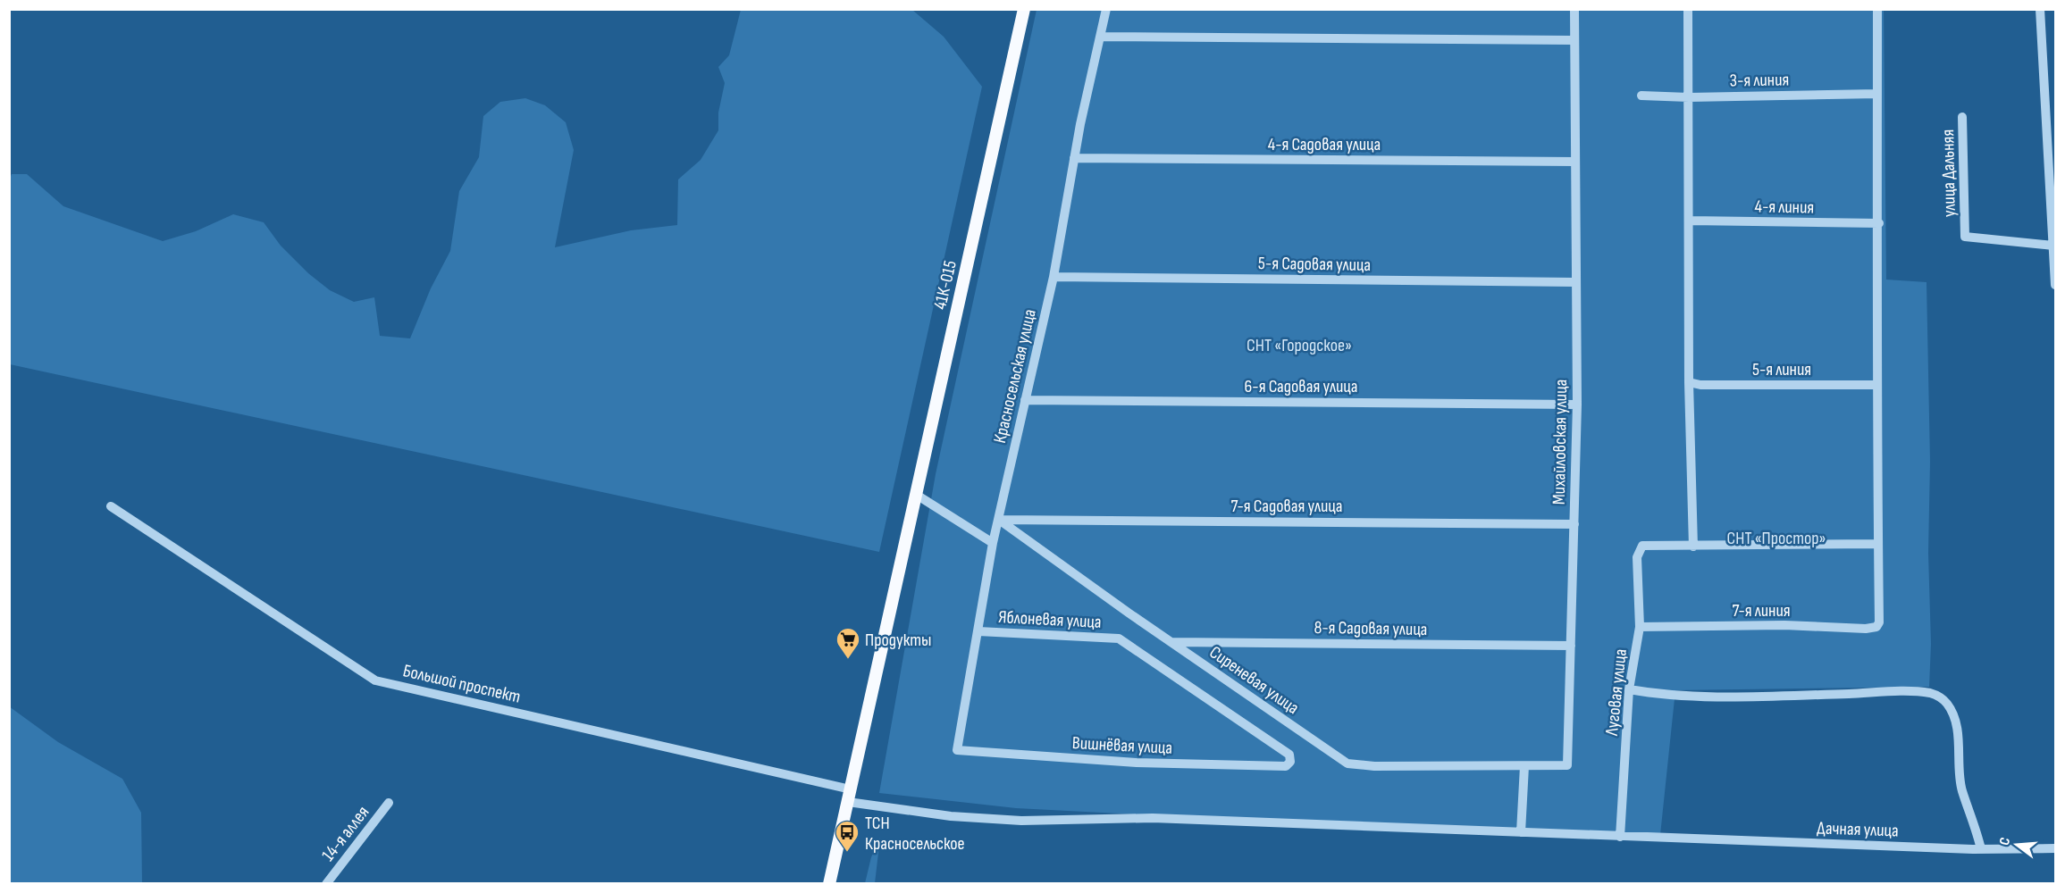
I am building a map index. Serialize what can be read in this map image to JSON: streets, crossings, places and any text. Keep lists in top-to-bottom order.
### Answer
{
  "streets": {
    "main road": ["41К-015"],
    "street": [
      "3-я линия",
      "4-я Садовая улица",
      "улица Дальняя",
      "4-я линия",
      "5-я Садовая улица",
      "5-я линия",
      "Красносельская улица",
      "6-я Садовая улица",
      "Михайловская улица",
      "7-я Садовая улица",
      "7-я линия",
      "Яблоневая улица",
      "8-я Садовая улица",
      "Сиреневая улица",
      "Большой проспект",
      "Луговая улица",
      "Вишнёвая улица",
      "Дачная улица",
      "14-я аллея"
    ]
  },
  "crossings": [
    ["4-я Садовая улица", "Красносельская улица"],
    ["4-я Садовая улица", "Михайловская улица"],
    ["5-я Садовая улица", "Красносельская улица"],
    ["5-я Садовая улица", "Михайловская улица"],
    ["41К-015", "Большой проспект"],
    ["41К-015", "Дачная улица"],
    ["Красносельская улица", "6-я Садовая улица"],
    ["Красносельская улица", "7-я Садовая улица"],
    ["Красносельская улица", "Яблоневая улица"],
    ["Красносельская улица", "Сиреневая улица"],
    ["Красносельская улица", "Вишнёвая улица"],
    ["6-я Садовая улица", "Михайловская улица"],
    ["Михайловская улица", "7-я Садовая улица"],
    ["Михайловская улица", "8-я Садовая улица"],
    ["Михайловская улица", "Сиреневая улица"],
    ["7-я Садовая улица", "Сиреневая улица"],
    ["7-я линия", "Луговая улица"],
    ["Яблоневая улица", "Вишнёвая улица"],
    ["8-я Садовая улица", "Сиреневая улица"],
    ["Луговая улица", "Дачная улица"]
  ],
  "parks": ["СНТ «Городское»", "СНТ «Простор»"],
  "places": {
    "supermarket": ["Продукты"],
    "bus stop": ["ТСН Красносельское"]
  },
  "north": "left"
}
